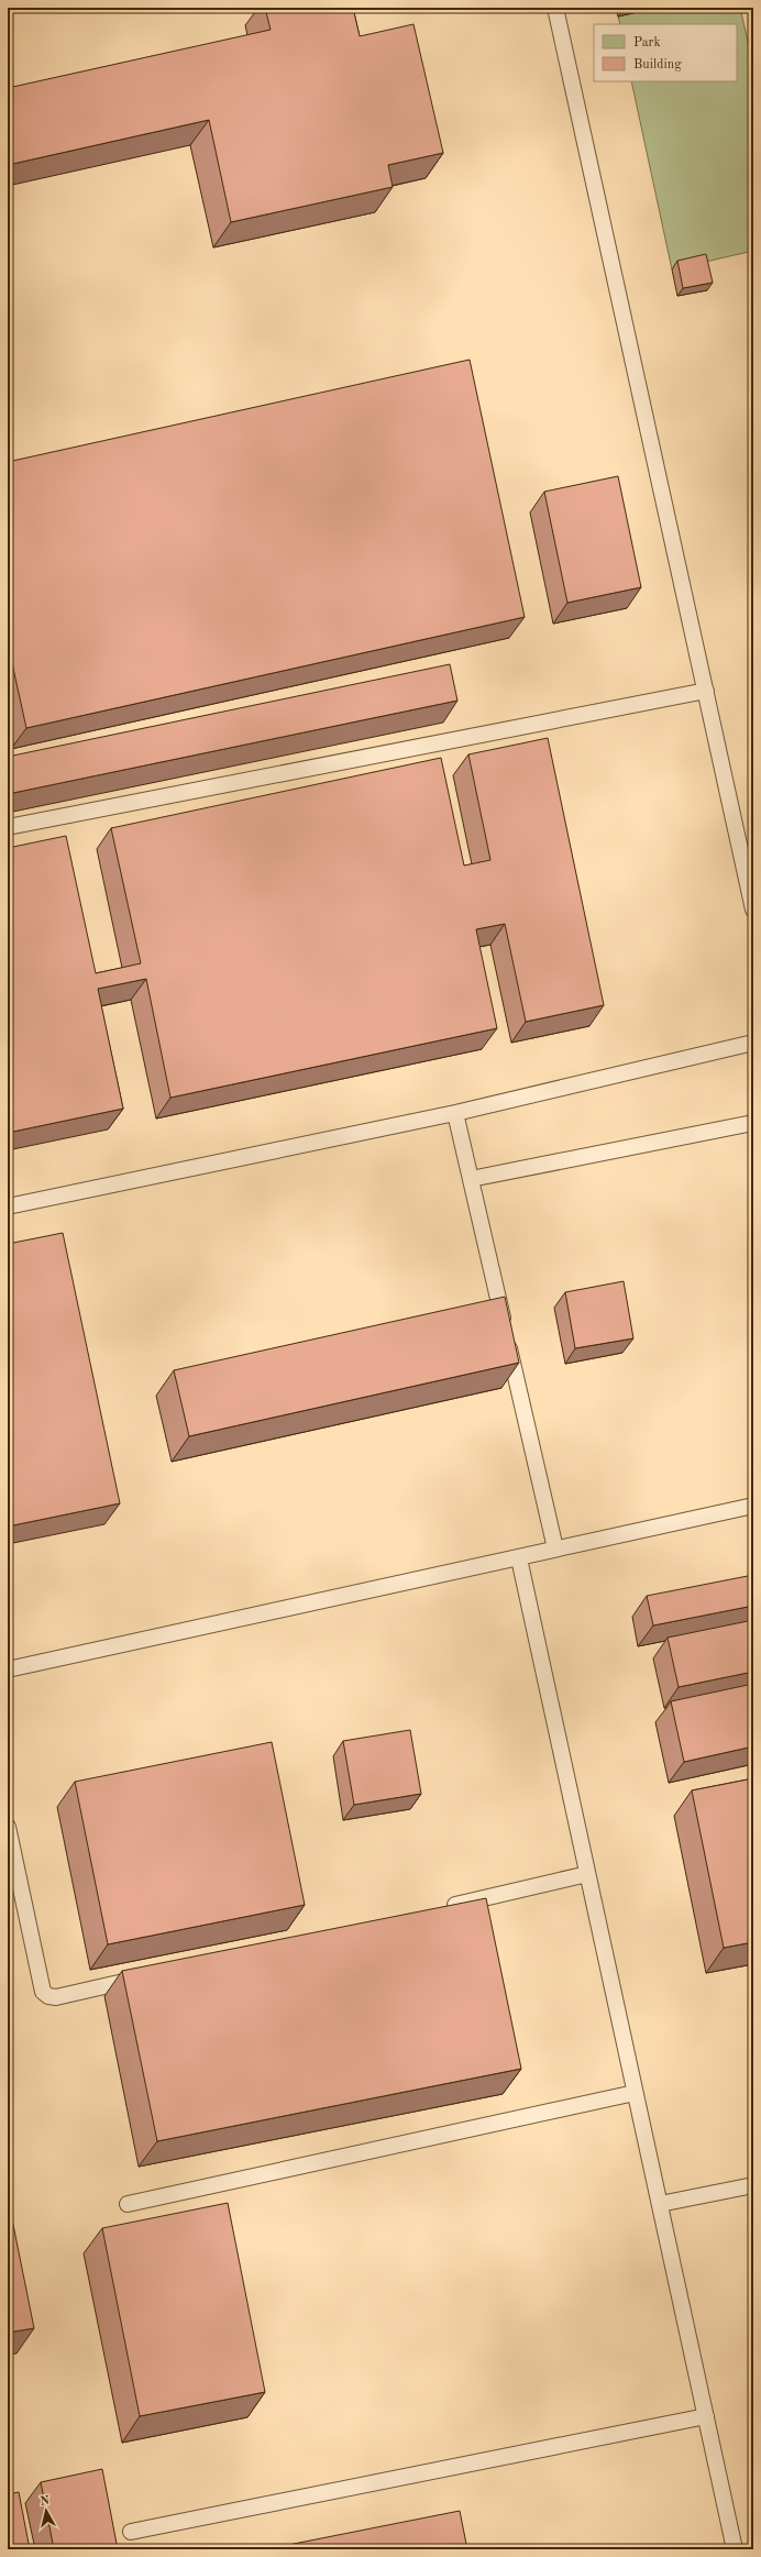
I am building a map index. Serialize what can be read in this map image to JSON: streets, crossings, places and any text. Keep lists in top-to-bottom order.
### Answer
{
  "legend": ["Park", "Building"],
  "north": "top"
}
